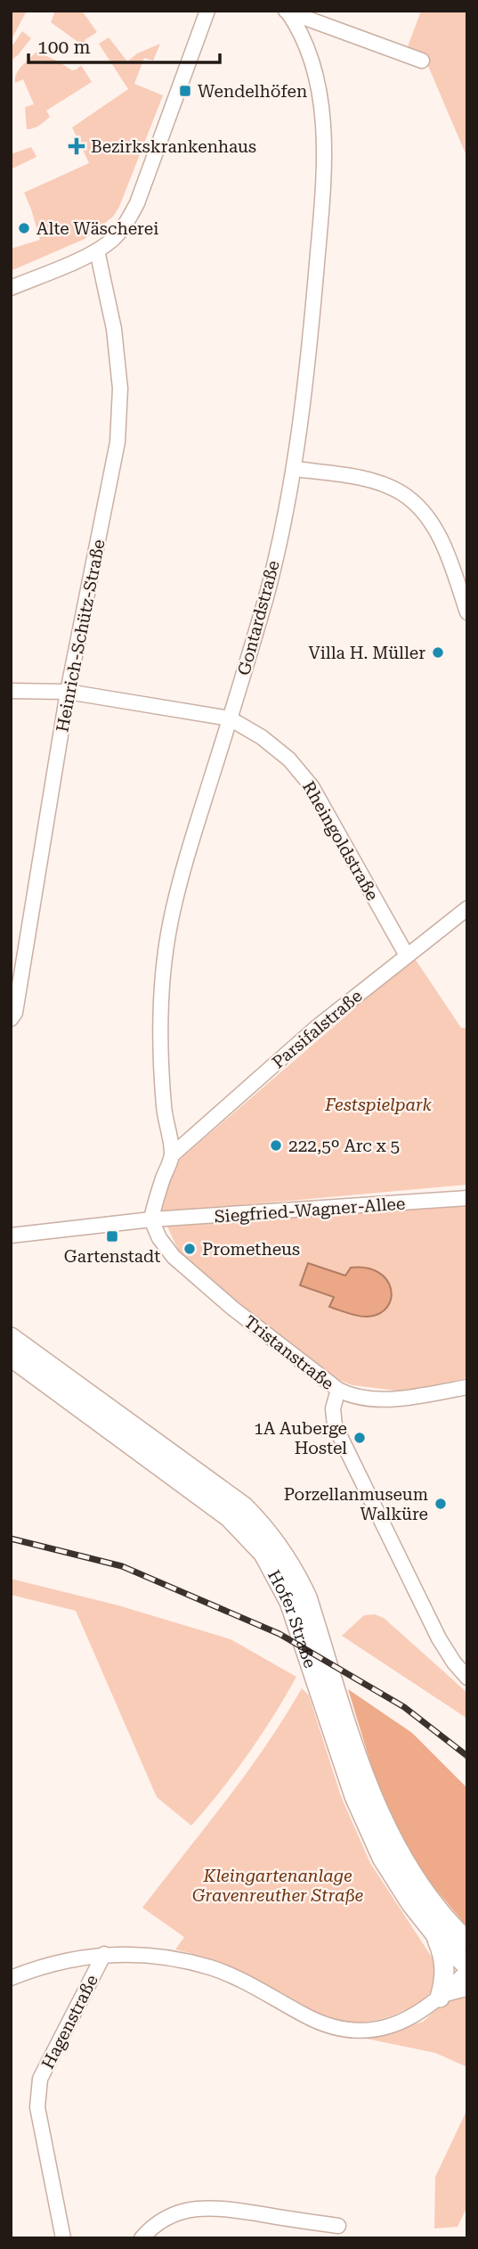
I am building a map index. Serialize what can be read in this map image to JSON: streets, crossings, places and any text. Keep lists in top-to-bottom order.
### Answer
{
  "streets": {
    "main road": ["Hofer Straße"],
    "street": [
      "Gontardstraße",
      "Heinrich-Schütz-Straße",
      "Rheingoldstraße",
      "Parsifalstraße",
      "Siegfried-Wagner-Allee",
      "Tristanstraße",
      "Hagenstraße"
    ]
  },
  "crossings": [
    ["Gontardstraße", "Rheingoldstraße"],
    ["Gontardstraße", "Parsifalstraße"],
    ["Gontardstraße", "Siegfried-Wagner-Allee"],
    ["Gontardstraße", "Tristanstraße"],
    ["Rheingoldstraße", "Parsifalstraße"],
    ["Siegfried-Wagner-Allee", "Tristanstraße"]
  ],
  "parks": ["Festspielpark", "Kleingartenanlage Gravenreuther Straße"],
  "places": {
    "transit": ["Wendelhöfen", "Gartenstadt"],
    "health": ["Bezirkskrankenhaus"],
    "other": [
      "Alte Wäscherei",
      "Villa H. Müller",
      "222,5º Arc x 5",
      "Prometheus",
      "1A Auberge Hostel",
      "Porzellanmuseum Walküre"
    ]
  },
  "scale_bar": "100 m"
}
